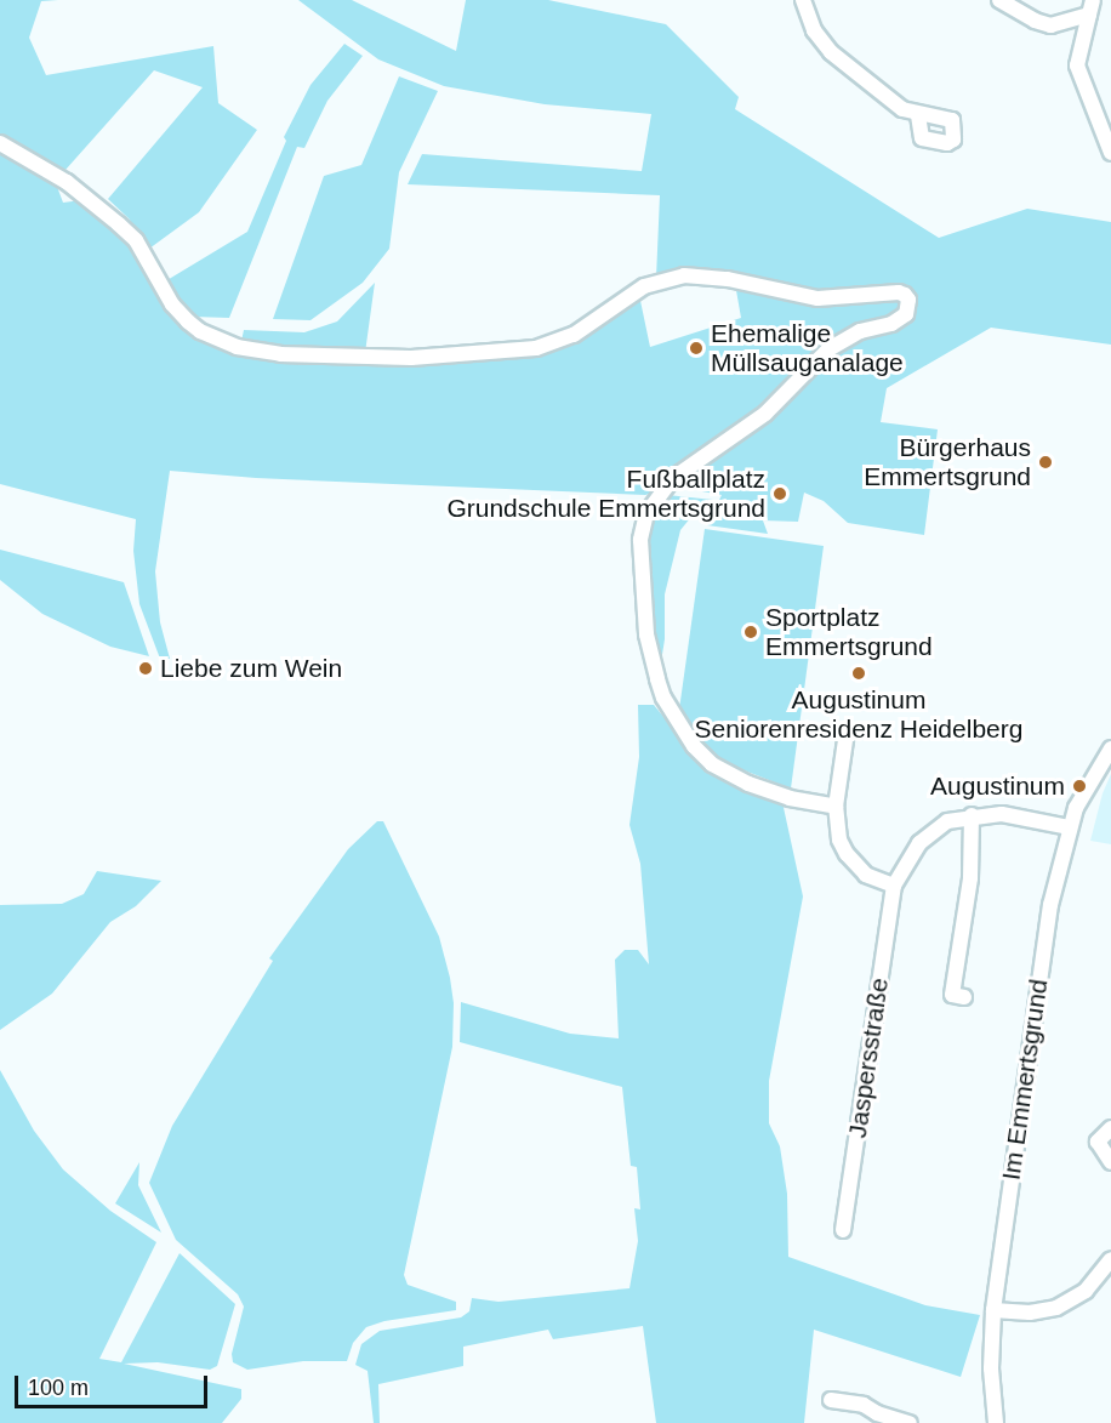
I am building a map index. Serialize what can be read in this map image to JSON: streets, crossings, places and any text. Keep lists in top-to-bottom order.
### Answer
{
  "streets": {
    "street": ["Jaspersstraße", "Im Emmertsgrund"]
  },
  "crossings": [
    ["Jaspersstraße", "Im Emmertsgrund"]
  ],
  "places": [
    "Ehemalige Müllsauganalage",
    "Bürgerhaus Emmertsgrund",
    "Fußballplatz Grundschule Emmertsgrund",
    "Sportplatz Emmertsgrund",
    "Liebe zum Wein",
    "Augustinum Seniorenresidenz Heidelberg",
    "Augustinum"
  ],
  "scale_bar": "100 m"
}
